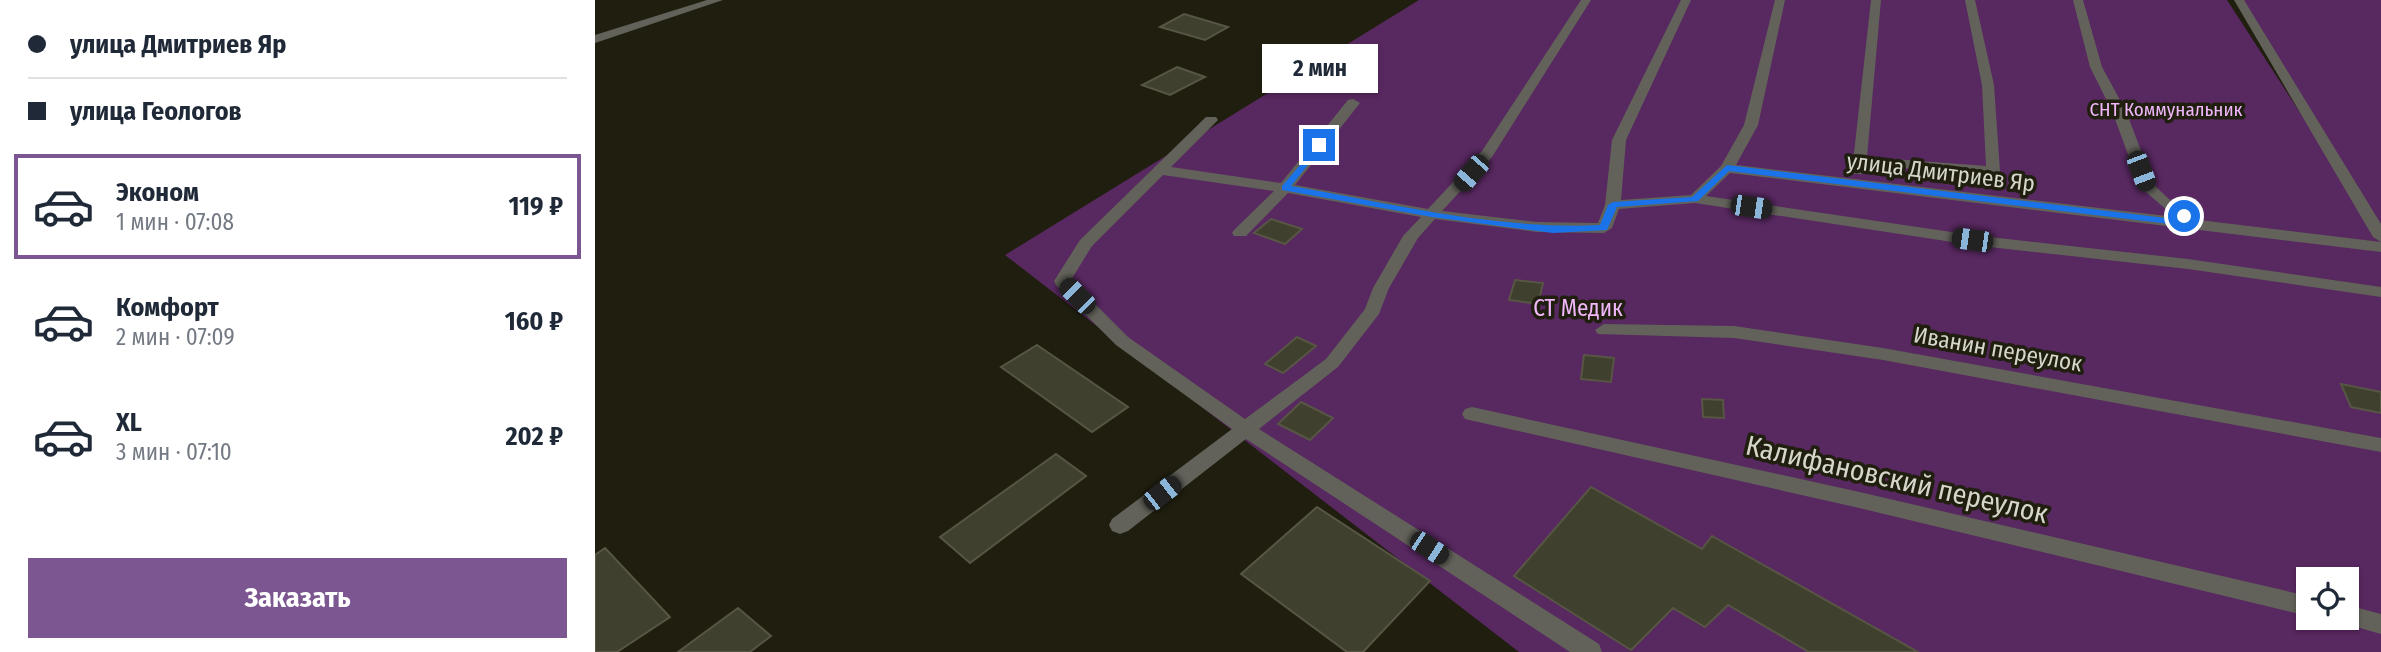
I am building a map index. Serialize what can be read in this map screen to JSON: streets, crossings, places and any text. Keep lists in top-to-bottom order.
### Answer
{
  "streets": {
    "street": ["улица Дмитриев Яр", "Иванин переулок", "Калифановский переулок"]
  },
  "parks": ["СНТ Коммунальник", "СТ Медик"],
  "page": {
    "banner": ["улица Дмитриев Яр", "улица Геологов"],
    "bubble": "2 мин",
    "list": [
      {
        "name": "Эконом",
        "note": "1 мин · 07:08",
        "value": "119 ₽"
      },
      {
        "name": "Комфорт",
        "note": "2 мин · 07:09",
        "value": "160 ₽"
      },
      {
        "name": "XL",
        "note": "3 мин · 07:10",
        "value": "202 ₽"
      }
    ],
    "buttons": "Заказать"
  }
}
